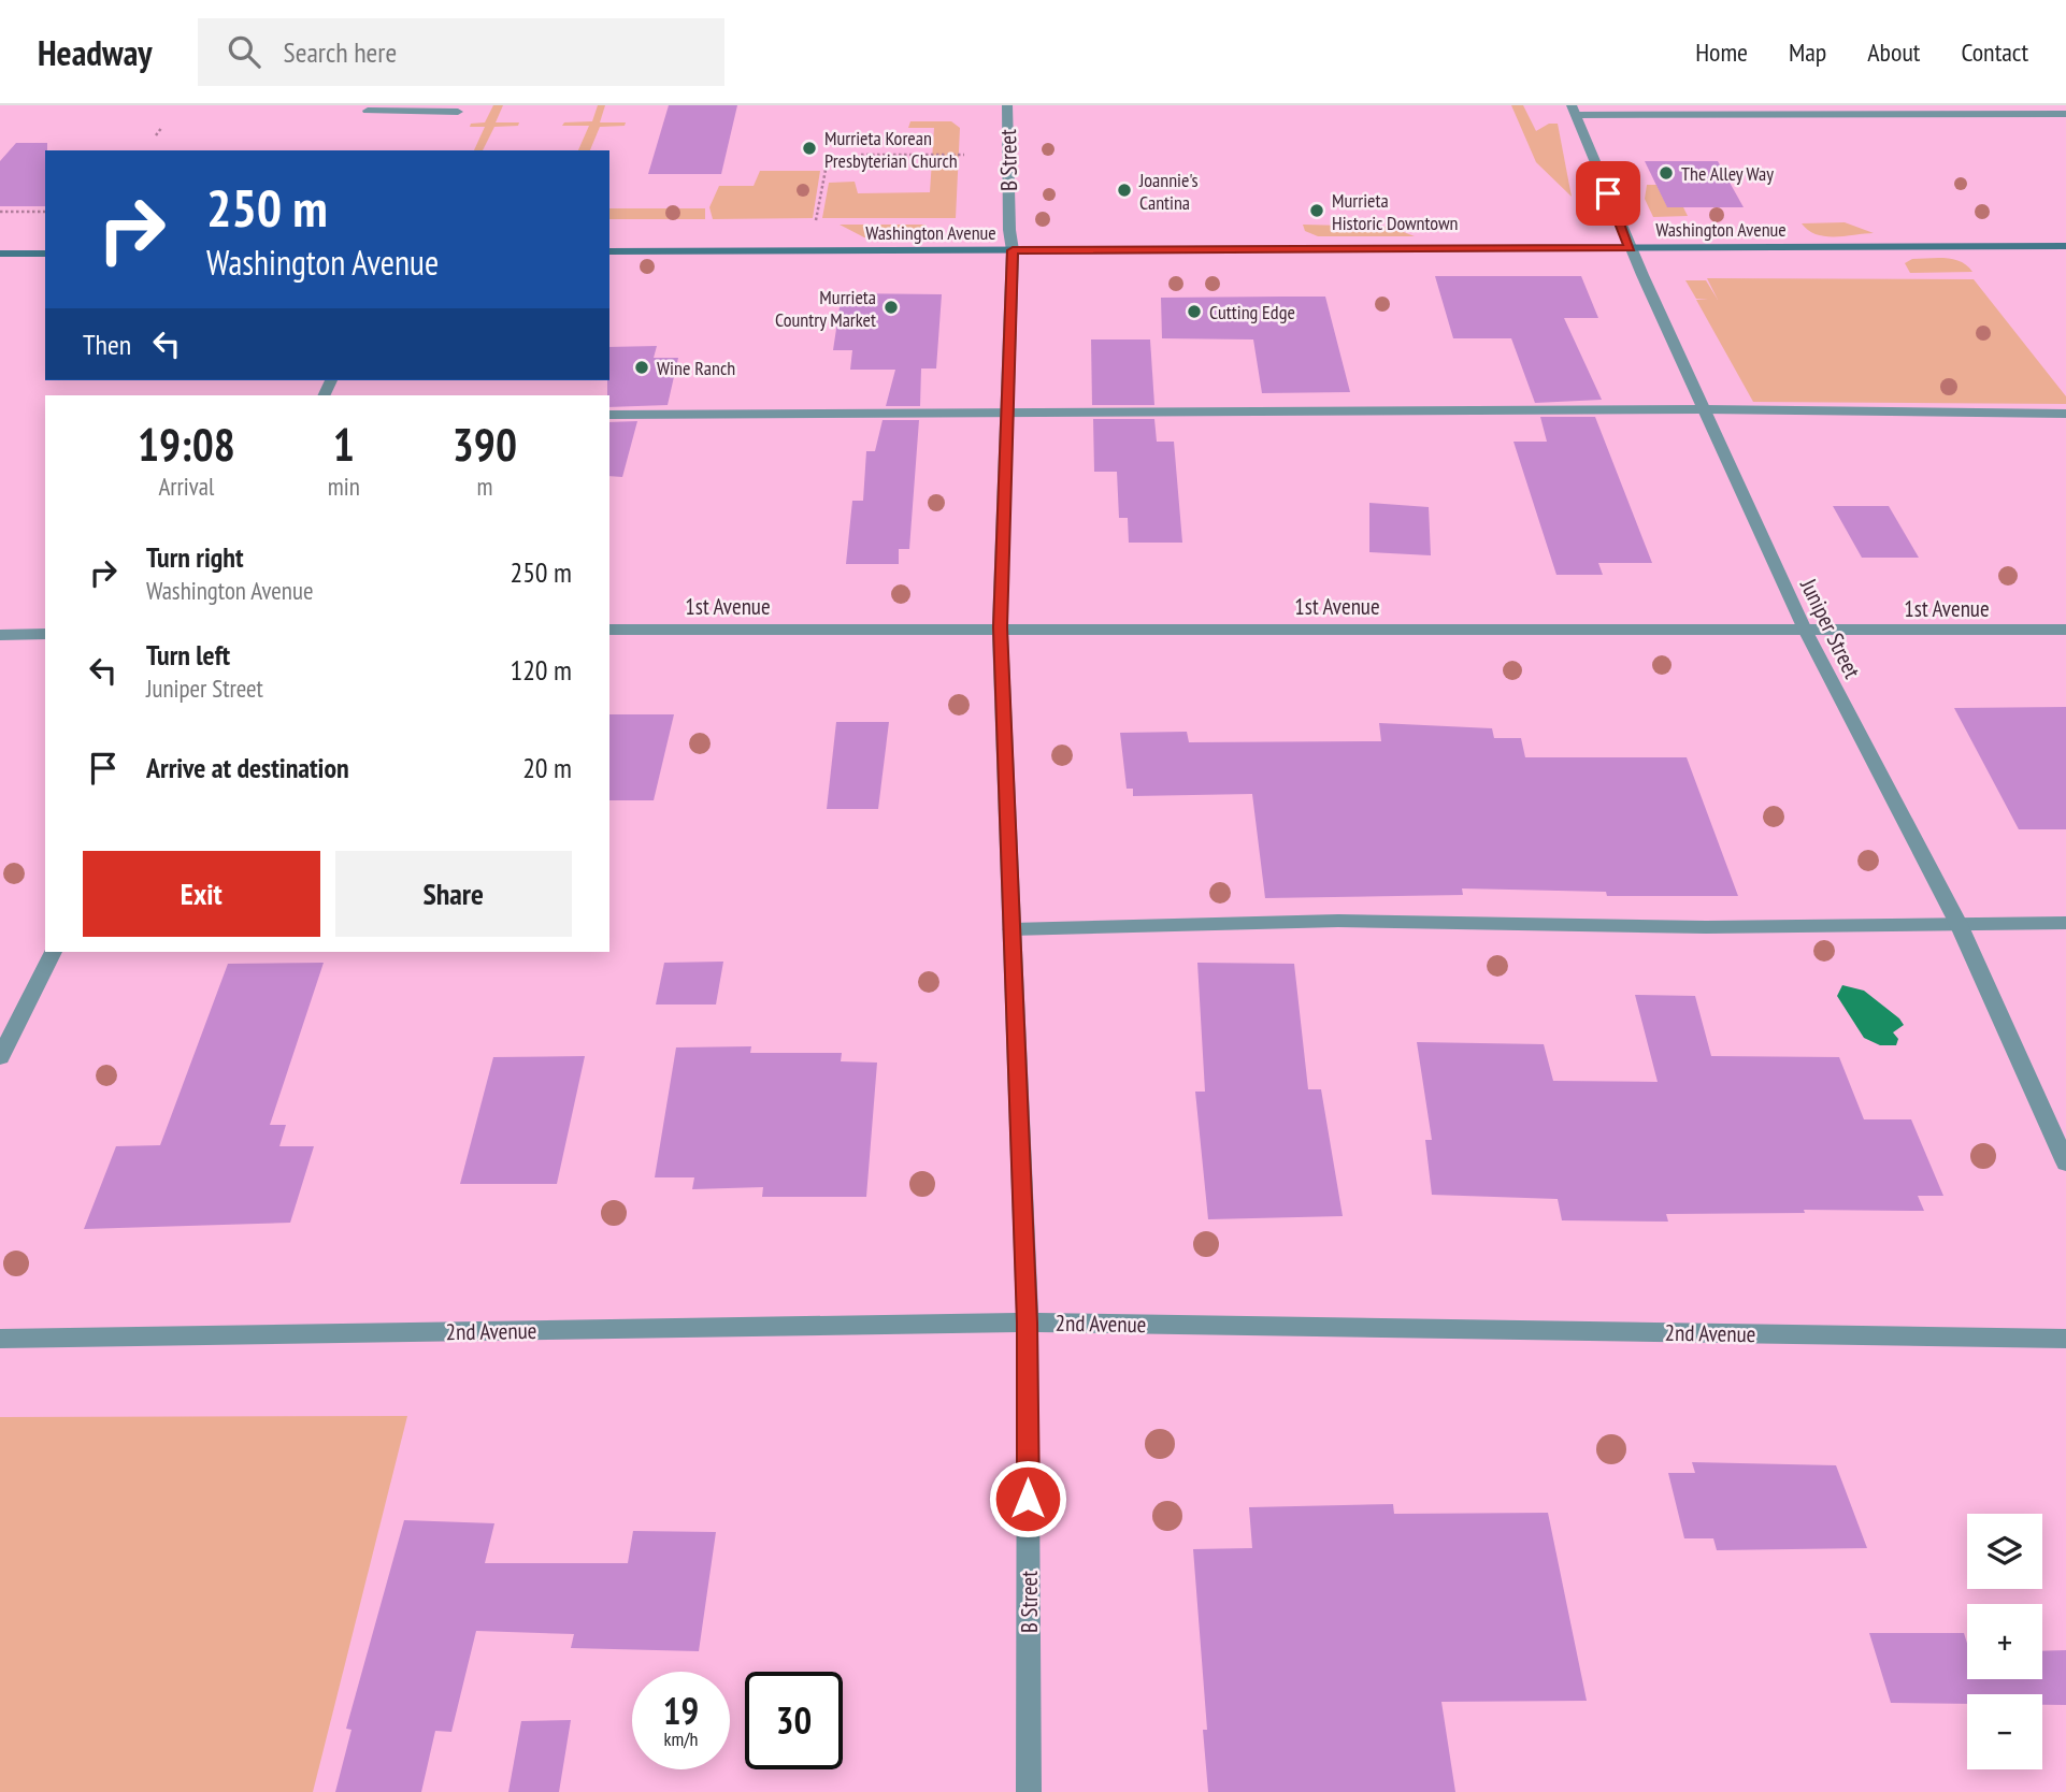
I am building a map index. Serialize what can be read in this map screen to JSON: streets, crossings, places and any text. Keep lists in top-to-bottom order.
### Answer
{
  "streets": {
    "main road": ["Washington Avenue"],
    "street": [
      "B Street",
      "1st Avenue",
      "Juniper Street",
      "2nd Avenue"
    ]
  },
  "crossings": [
    ["B Street", "Washington Avenue"],
    ["B Street", "1st Avenue"],
    ["B Street", "2nd Avenue"],
    ["Washington Avenue", "Juniper Street"],
    ["1st Avenue", "Juniper Street"]
  ],
  "places": [
    "Murrieta Korean Presbyterian Church",
    "The Alley Way",
    "Joannie's Cantina",
    "Murrieta Historic Downtown",
    "Murrieta Country Market",
    "Cutting Edge",
    "Wine Ranch"
  ],
  "page": {
    "header": "Headway",
    "search": "Search here",
    "nav": [
      "Home",
      "Map",
      "About",
      "Contact"
    ],
    "turn": ["250 m", "Washington Avenue"],
    "then": "Then",
    "eta": [
      "19:08",
      "Arrival",
      "1",
      "min",
      "390",
      "m"
    ],
    "list": [
      {
        "name": "Turn right",
        "note": "Washington Avenue",
        "value": "250 m"
      },
      {
        "name": "Turn left",
        "note": "Juniper Street",
        "value": "120 m"
      },
      {
        "name": "Arrive at destination",
        "value": "20 m"
      }
    ],
    "buttons": ["Exit", "Share"],
    "map_buttons": ["+", "−"],
    "speed": "19 km/h",
    "limit": "30"
  }
}
